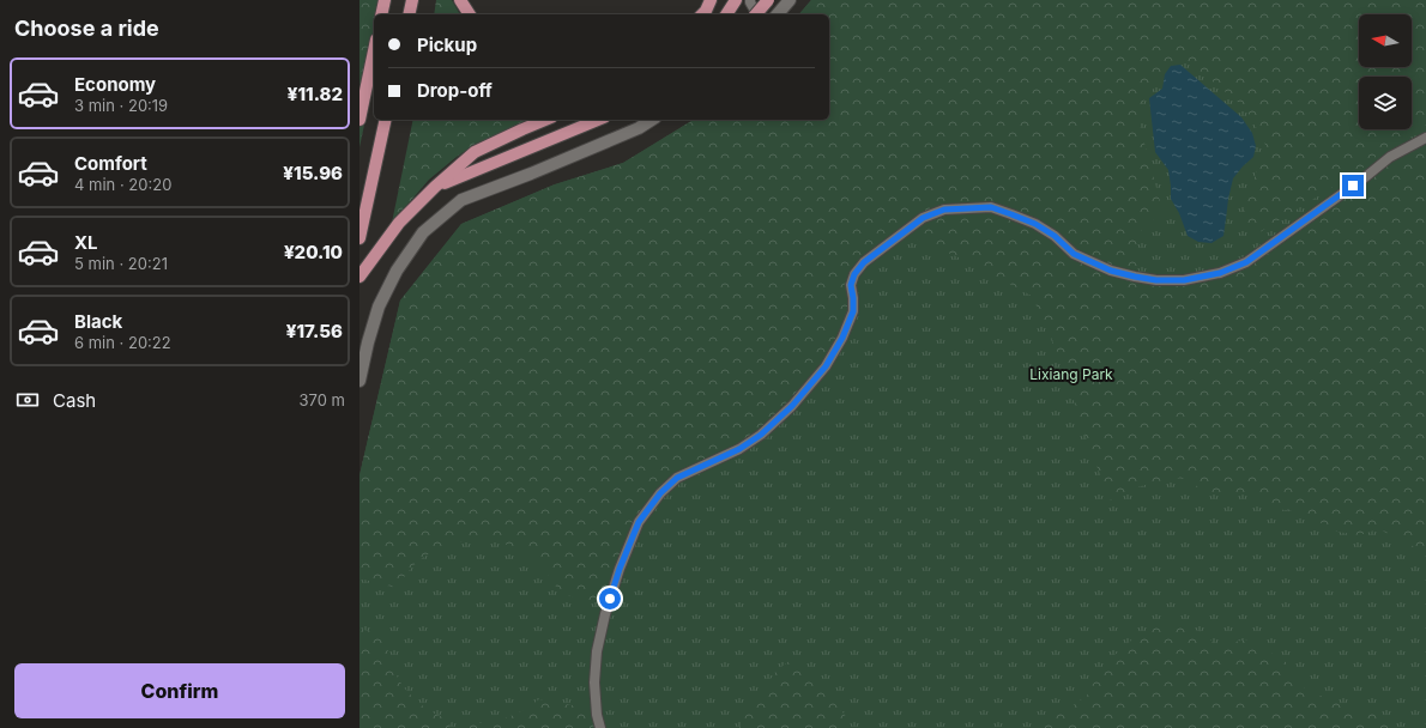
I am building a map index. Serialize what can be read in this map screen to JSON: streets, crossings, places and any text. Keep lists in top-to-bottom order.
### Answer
{
  "parks": ["Lixiang Park"],
  "north": "left",
  "page": {
    "heading": "Choose a ride",
    "banner": ["Pickup", "Drop-off"],
    "list": [
      {
        "name": "Economy",
        "note": "3 min · 20:19",
        "value": "¥11.82"
      },
      {
        "name": "Comfort",
        "note": "4 min · 20:20",
        "value": "¥15.96"
      },
      {
        "name": "XL",
        "note": "5 min · 20:21",
        "value": "¥20.10"
      },
      {
        "name": "Black",
        "note": "6 min · 20:22",
        "value": "¥17.56"
      }
    ],
    "pay": ["Cash", "370 m"],
    "buttons": "Confirm"
  }
}
